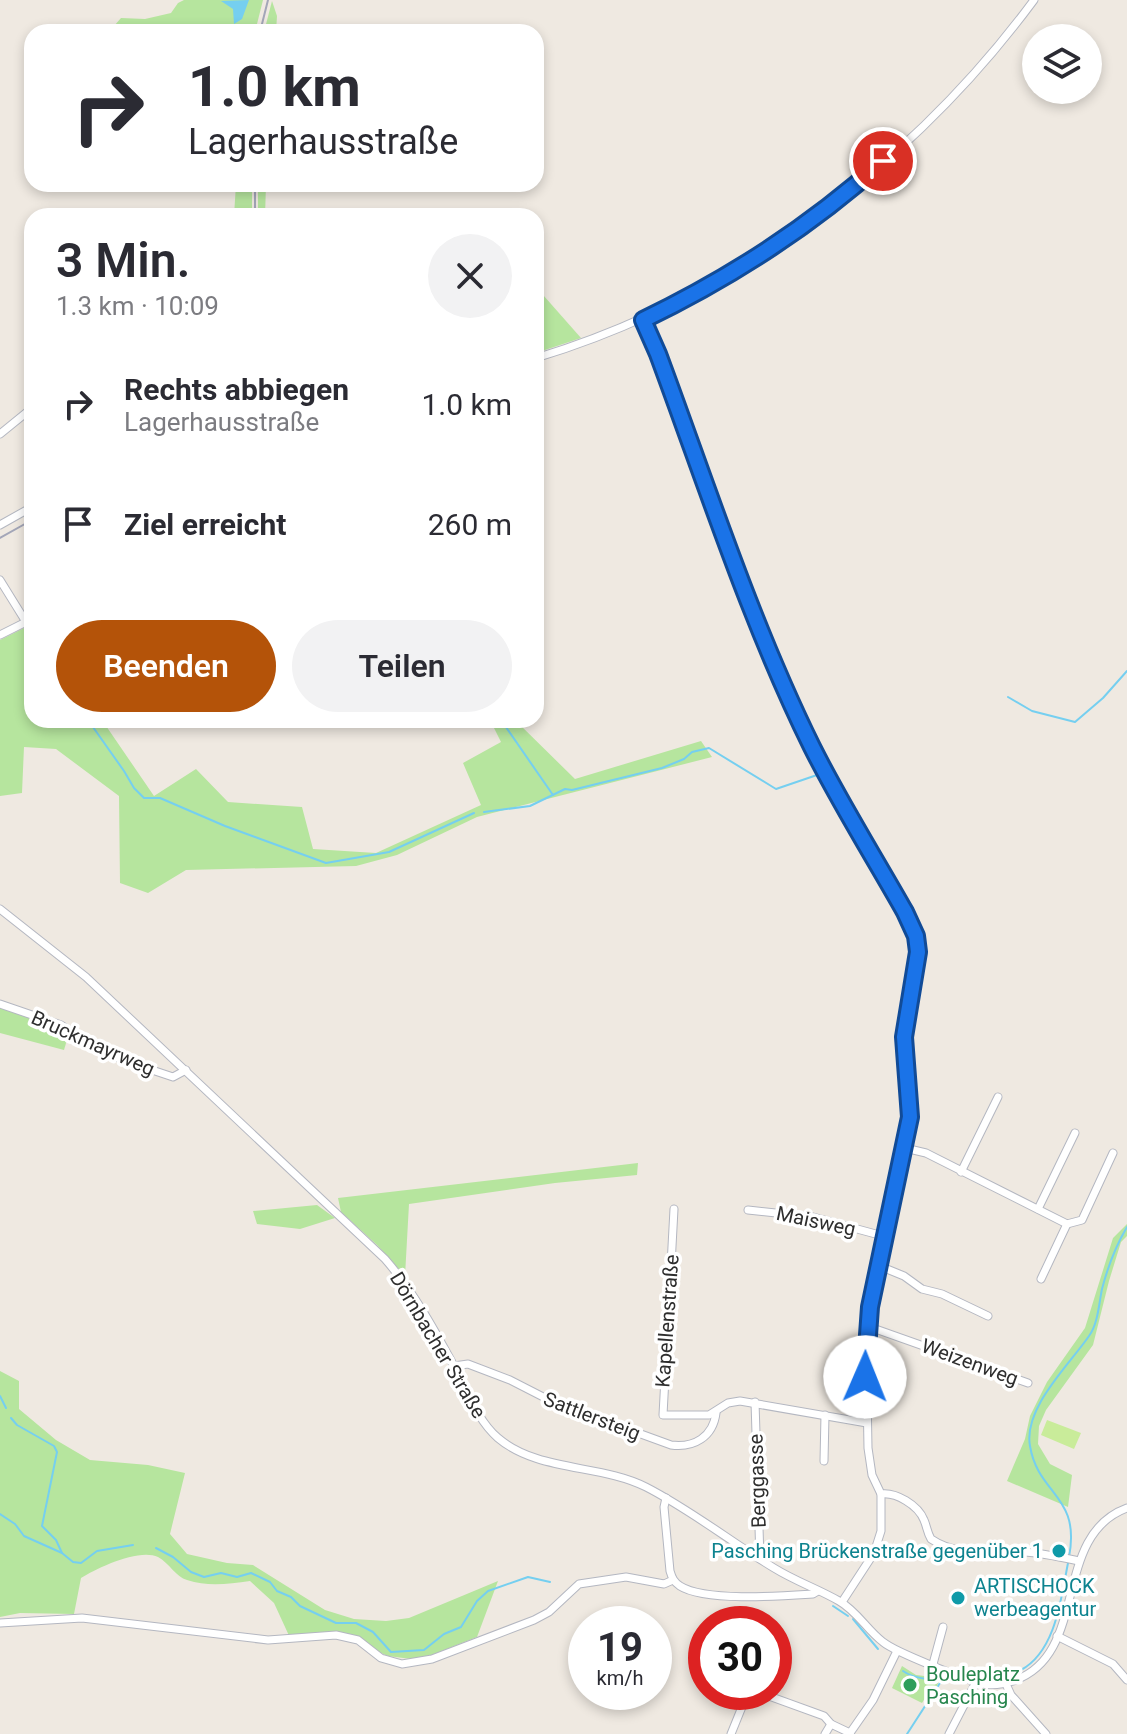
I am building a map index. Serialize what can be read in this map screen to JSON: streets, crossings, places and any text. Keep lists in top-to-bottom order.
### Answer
{
  "streets": {
    "street": [
      "Bruckmayrweg",
      "Maisweg",
      "Kapellenstraße",
      "Dörnbacher Straße",
      "Weizenweg",
      "Sattlersteig",
      "Berggasse"
    ]
  },
  "crossings": [
    ["Bruckmayrweg", "Dörnbacher Straße"],
    ["Kapellenstraße", "Sattlersteig"],
    ["Kapellenstraße", "Berggasse"],
    ["Dörnbacher Straße", "Sattlersteig"],
    ["Dörnbacher Straße", "Berggasse"]
  ],
  "places": ["Pasching Brückenstraße gegenüber 1", "ARTISCHOCK werbeagentur", "Bouleplatz Pasching"],
  "page": {
    "turn": ["1.0 km", "Lagerhausstraße"],
    "heading": ["3 Min.", "1.3 km · 10:09"],
    "list": [
      {
        "name": "Rechts abbiegen",
        "note": "Lagerhausstraße",
        "value": "1.0 km"
      },
      {
        "name": "Ziel erreicht",
        "value": "260 m"
      }
    ],
    "buttons": ["Beenden", "Teilen"],
    "speed": "19 km/h",
    "limit": "30"
  }
}
